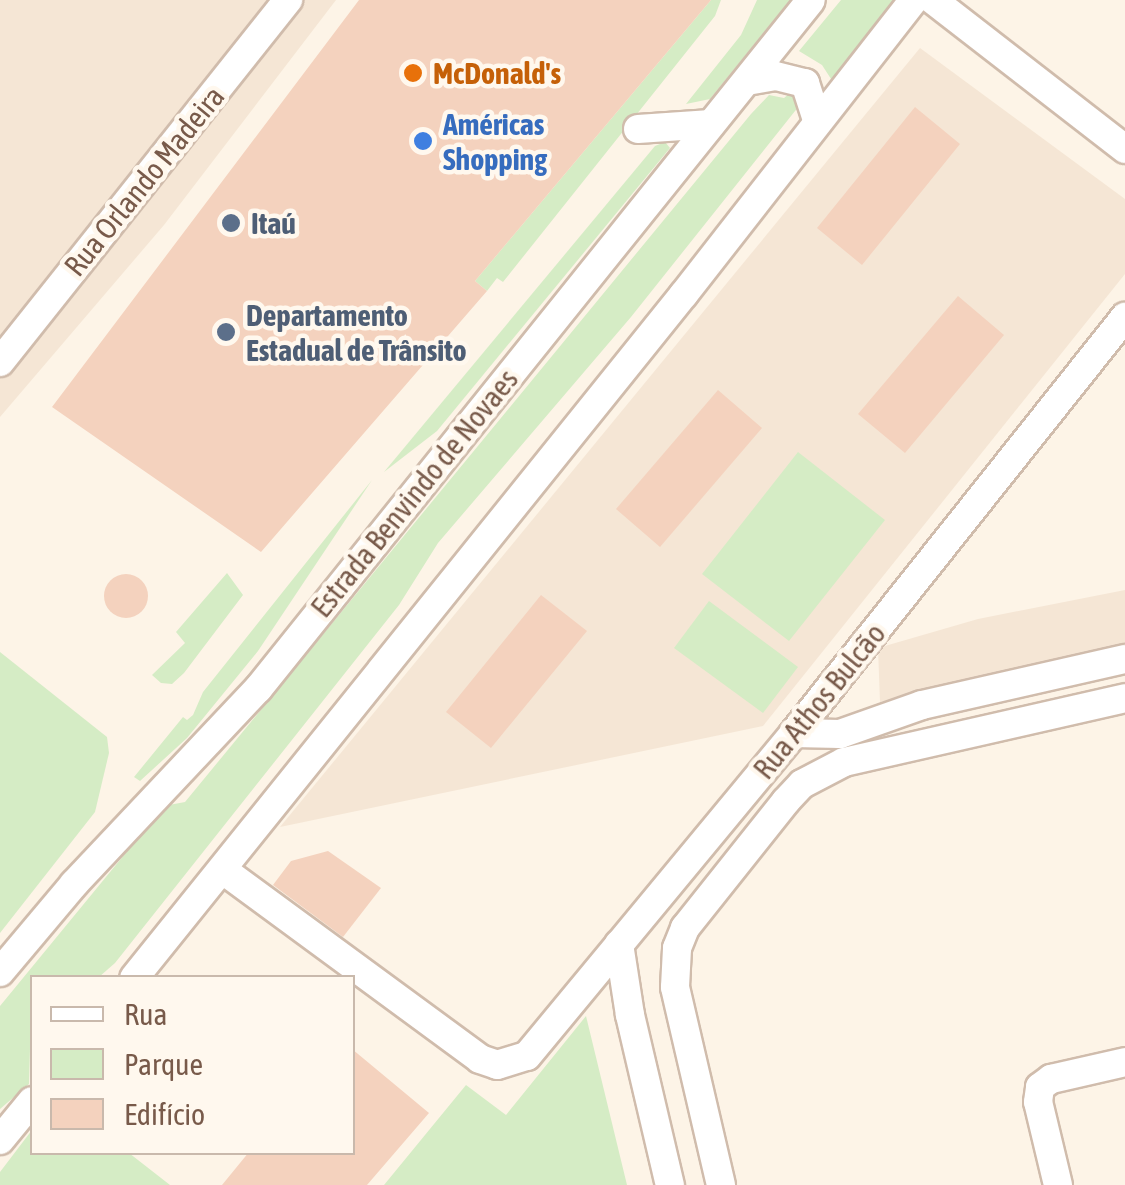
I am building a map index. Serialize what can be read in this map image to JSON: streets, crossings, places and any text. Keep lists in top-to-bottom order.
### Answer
{
  "streets": {
    "street": ["Rua Orlando Madeira", "Estrada Benvindo de Novaes", "Rua Athos Bulcão"]
  },
  "places": [
    "McDonald's",
    "Américas Shopping",
    "Itaú",
    "Departamento Estadual de Trânsito"
  ],
  "legend": ["Rua", "Parque", "Edifício"]
}
